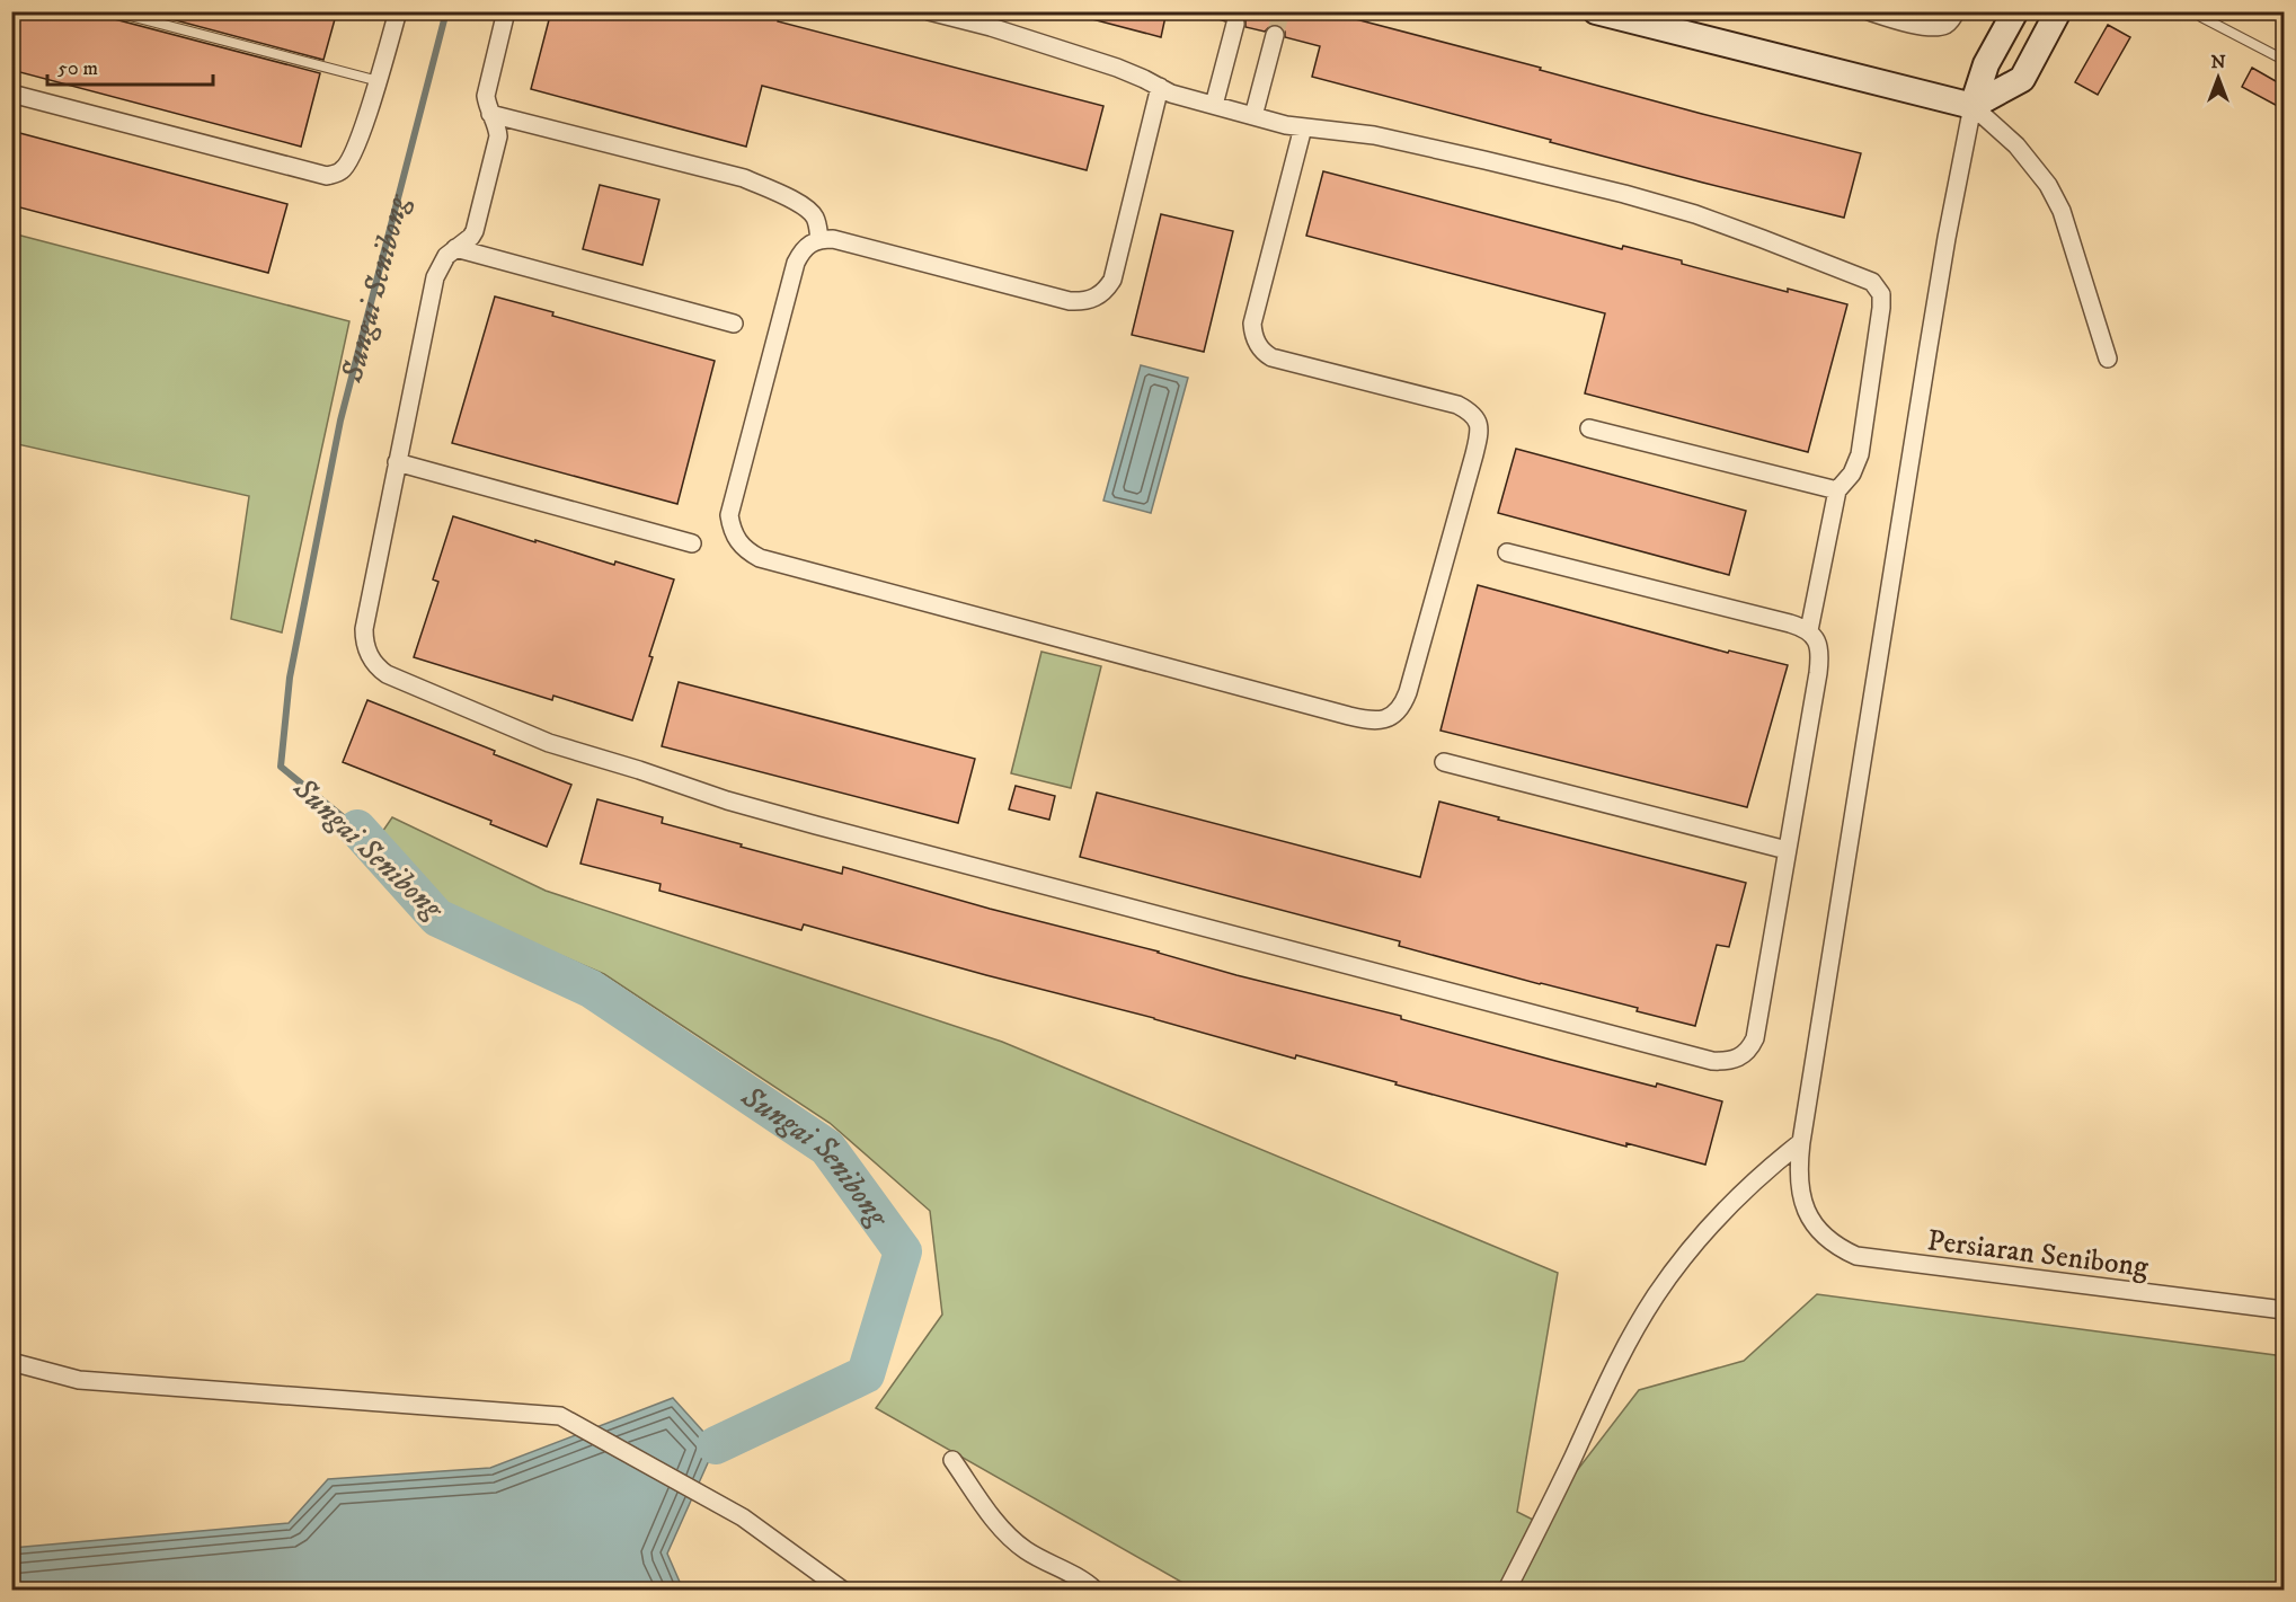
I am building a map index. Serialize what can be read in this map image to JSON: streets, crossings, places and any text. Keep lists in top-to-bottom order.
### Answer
{
  "streets": {
    "street": ["Persiaran Senibong"]
  },
  "water": ["Sungai Senibong"],
  "scale_bar": "50 m",
  "north": "top"
}
